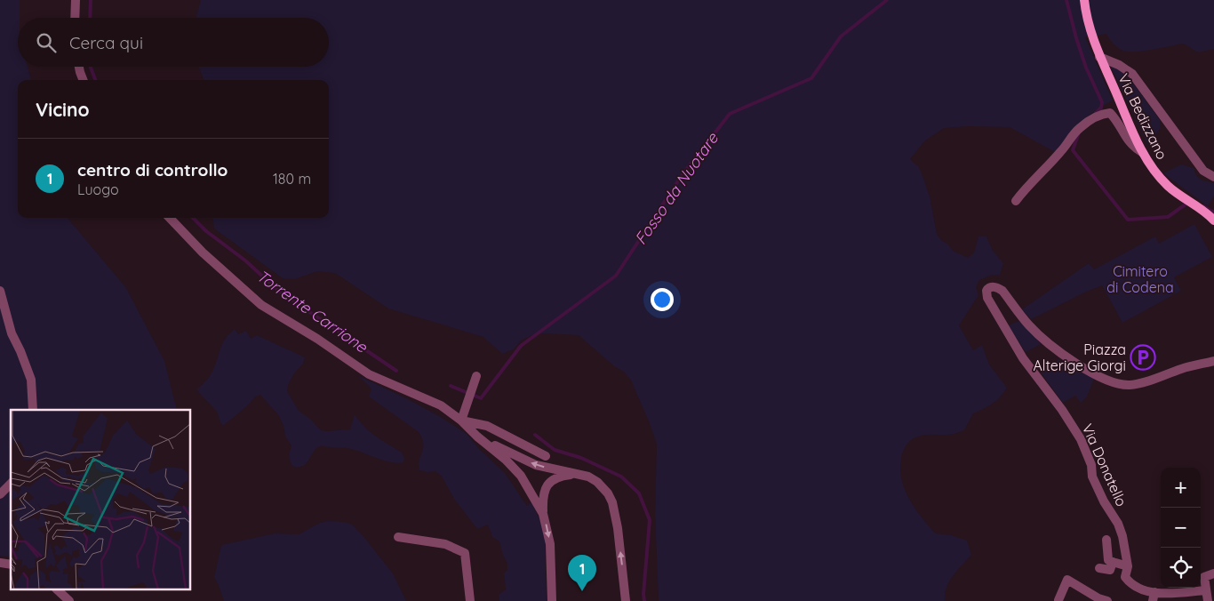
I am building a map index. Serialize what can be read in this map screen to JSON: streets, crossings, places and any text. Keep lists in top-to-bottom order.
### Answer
{
  "streets": {
    "street": ["Via Bedizzano", "Via Donatello"]
  },
  "water": ["Fosso da Nuotare", "Torrente Carrione"],
  "parks": ["Cimitero di Codena"],
  "places": {
    "parking": ["Piazza Alterige Giorgi"]
  },
  "page": {
    "search": "Cerca qui",
    "heading": "Vicino",
    "list": [
      {
        "mark": "1",
        "name": "centro di controllo",
        "note": "Luogo",
        "value": "180 m"
      }
    ],
    "map_buttons": ["+", "−"],
    "pins": "1"
  }
}
